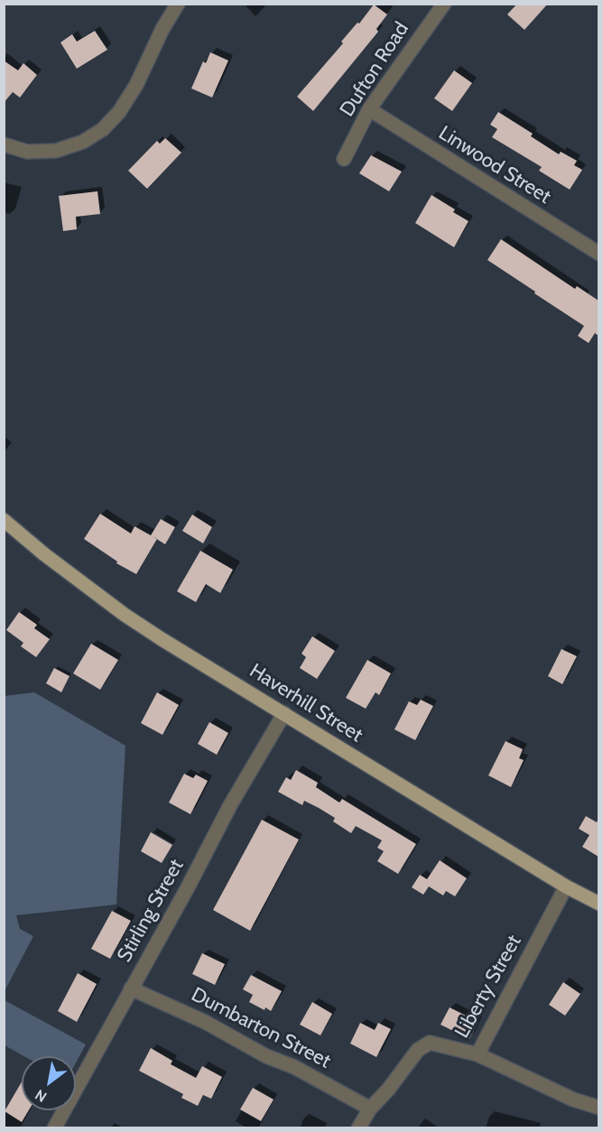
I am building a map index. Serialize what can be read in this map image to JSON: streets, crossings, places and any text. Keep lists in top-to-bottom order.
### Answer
{
  "streets": {
    "main road": ["Haverhill Street"],
    "street": [
      "Dufton Road",
      "Linwood Street",
      "Stirling Street",
      "Liberty Street",
      "Dumbarton Street"
    ]
  },
  "crossings": [
    ["Dufton Road", "Linwood Street"],
    ["Haverhill Street", "Stirling Street"],
    ["Haverhill Street", "Liberty Street"],
    ["Stirling Street", "Dumbarton Street"],
    ["Liberty Street", "Dumbarton Street"]
  ],
  "north": "bottom left"
}
